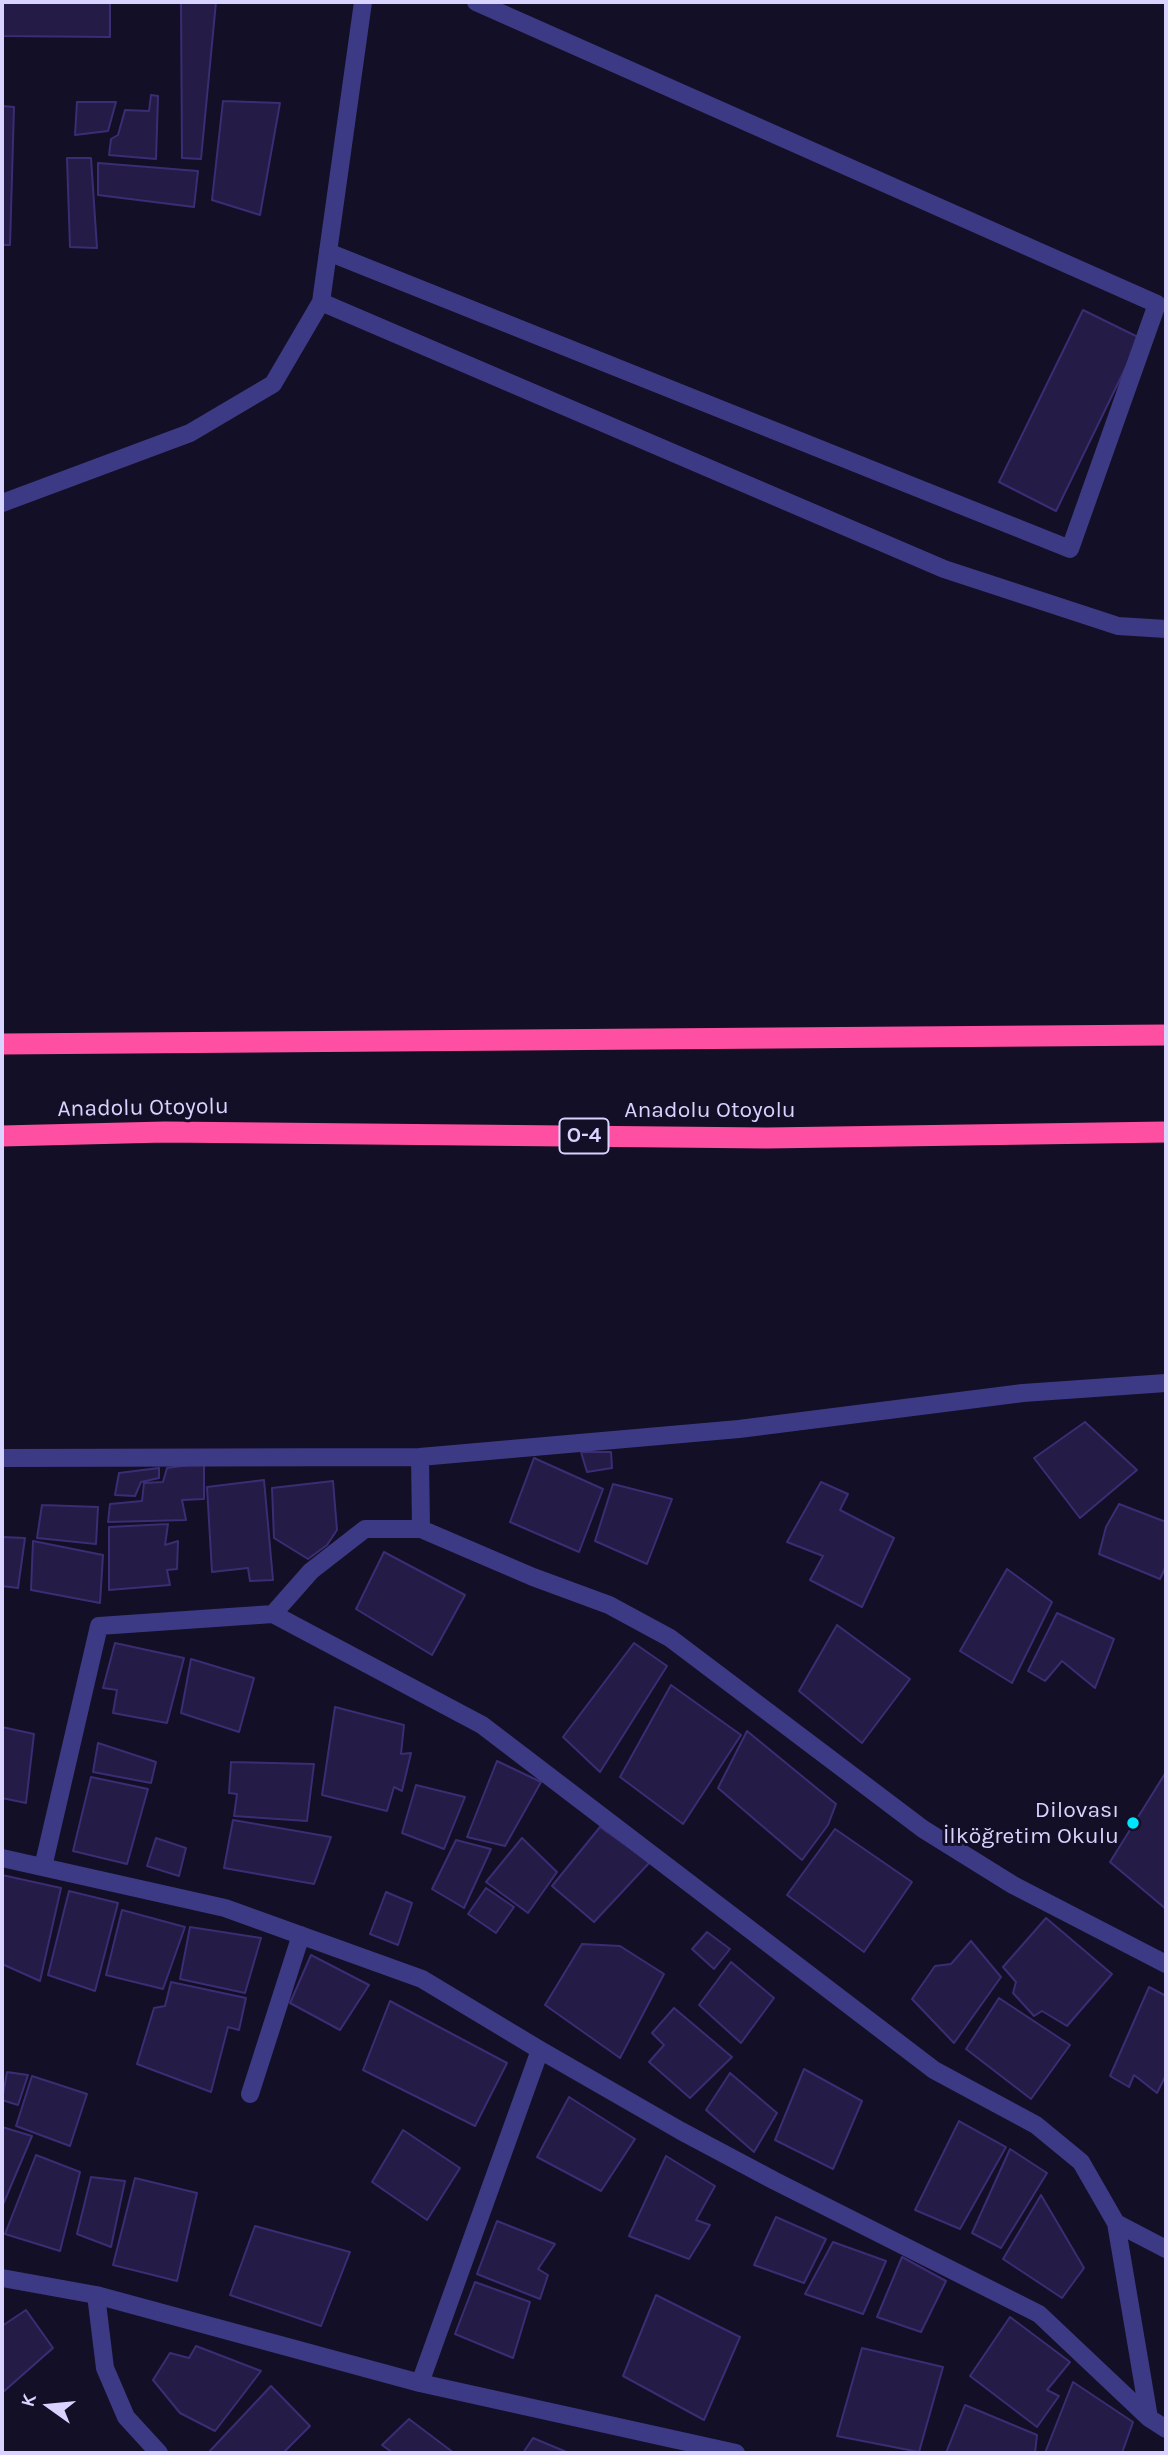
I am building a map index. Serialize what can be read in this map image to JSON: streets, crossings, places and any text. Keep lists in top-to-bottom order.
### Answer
{
  "streets": {
    "highway": ["Anadolu Otoyolu", "O-4"]
  },
  "places": ["Dilovası İlköğretim Okulu"],
  "north": "left"
}
